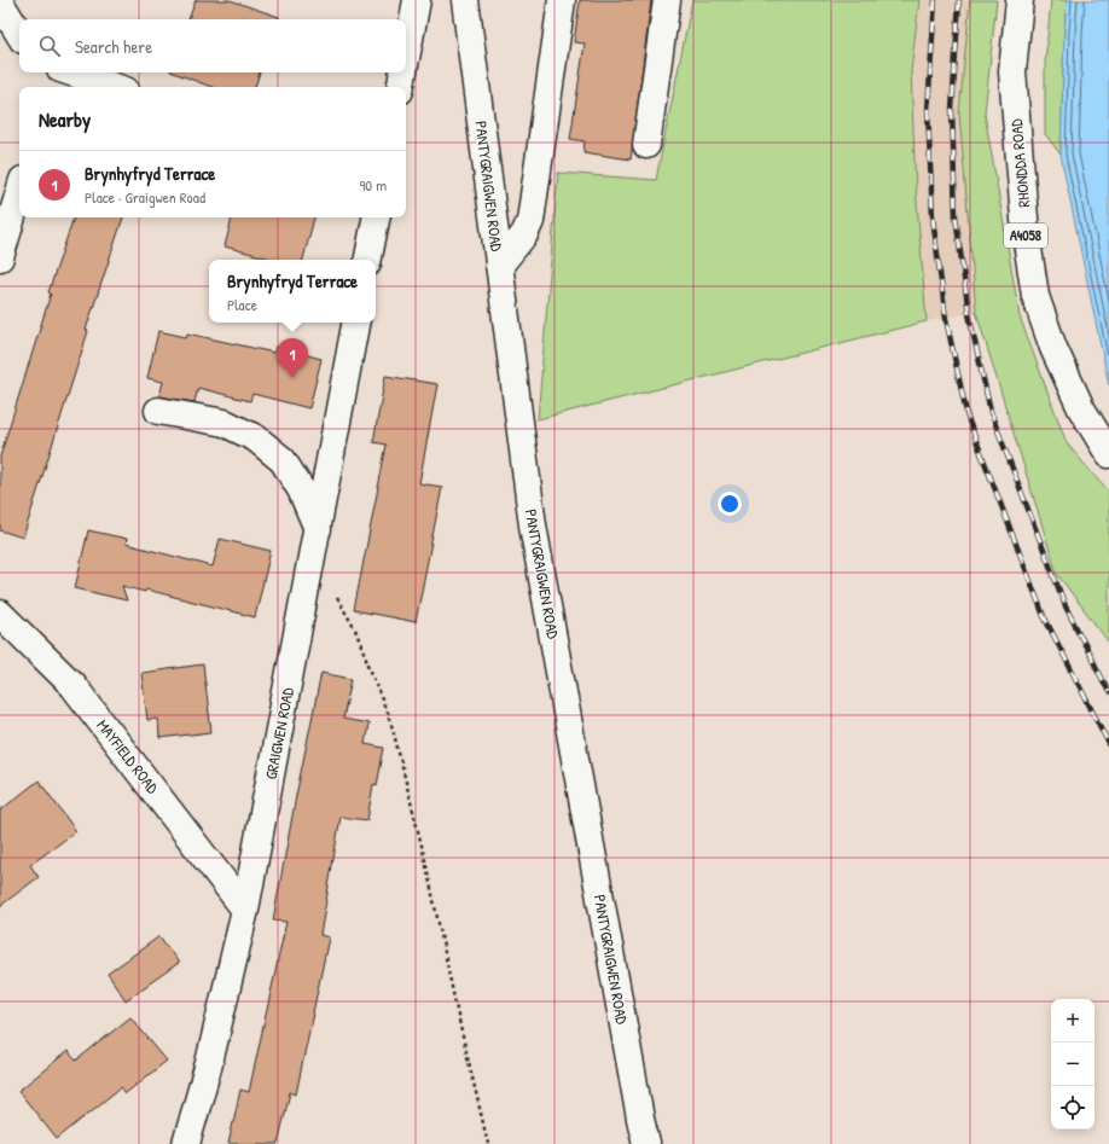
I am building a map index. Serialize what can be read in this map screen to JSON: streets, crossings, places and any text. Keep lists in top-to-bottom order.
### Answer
{
  "streets": {
    "street": [
      "RHONDDA ROAD",
      "PANTYGRAIGWEN ROAD",
      "A4058",
      "GRAIGWEN ROAD",
      "MAYFIELD ROAD"
    ]
  },
  "crossings": [
    ["GRAIGWEN ROAD", "MAYFIELD ROAD"]
  ],
  "page": {
    "search": "Search here",
    "heading": "Nearby",
    "list": [
      {
        "mark": "1",
        "name": "Brynhyfryd Terrace",
        "note": "Place · Graigwen Road",
        "value": "90 m"
      }
    ],
    "popup": ["Brynhyfryd Terrace", "Place"],
    "pins": "1",
    "map_buttons": ["+", "−"]
  }
}
